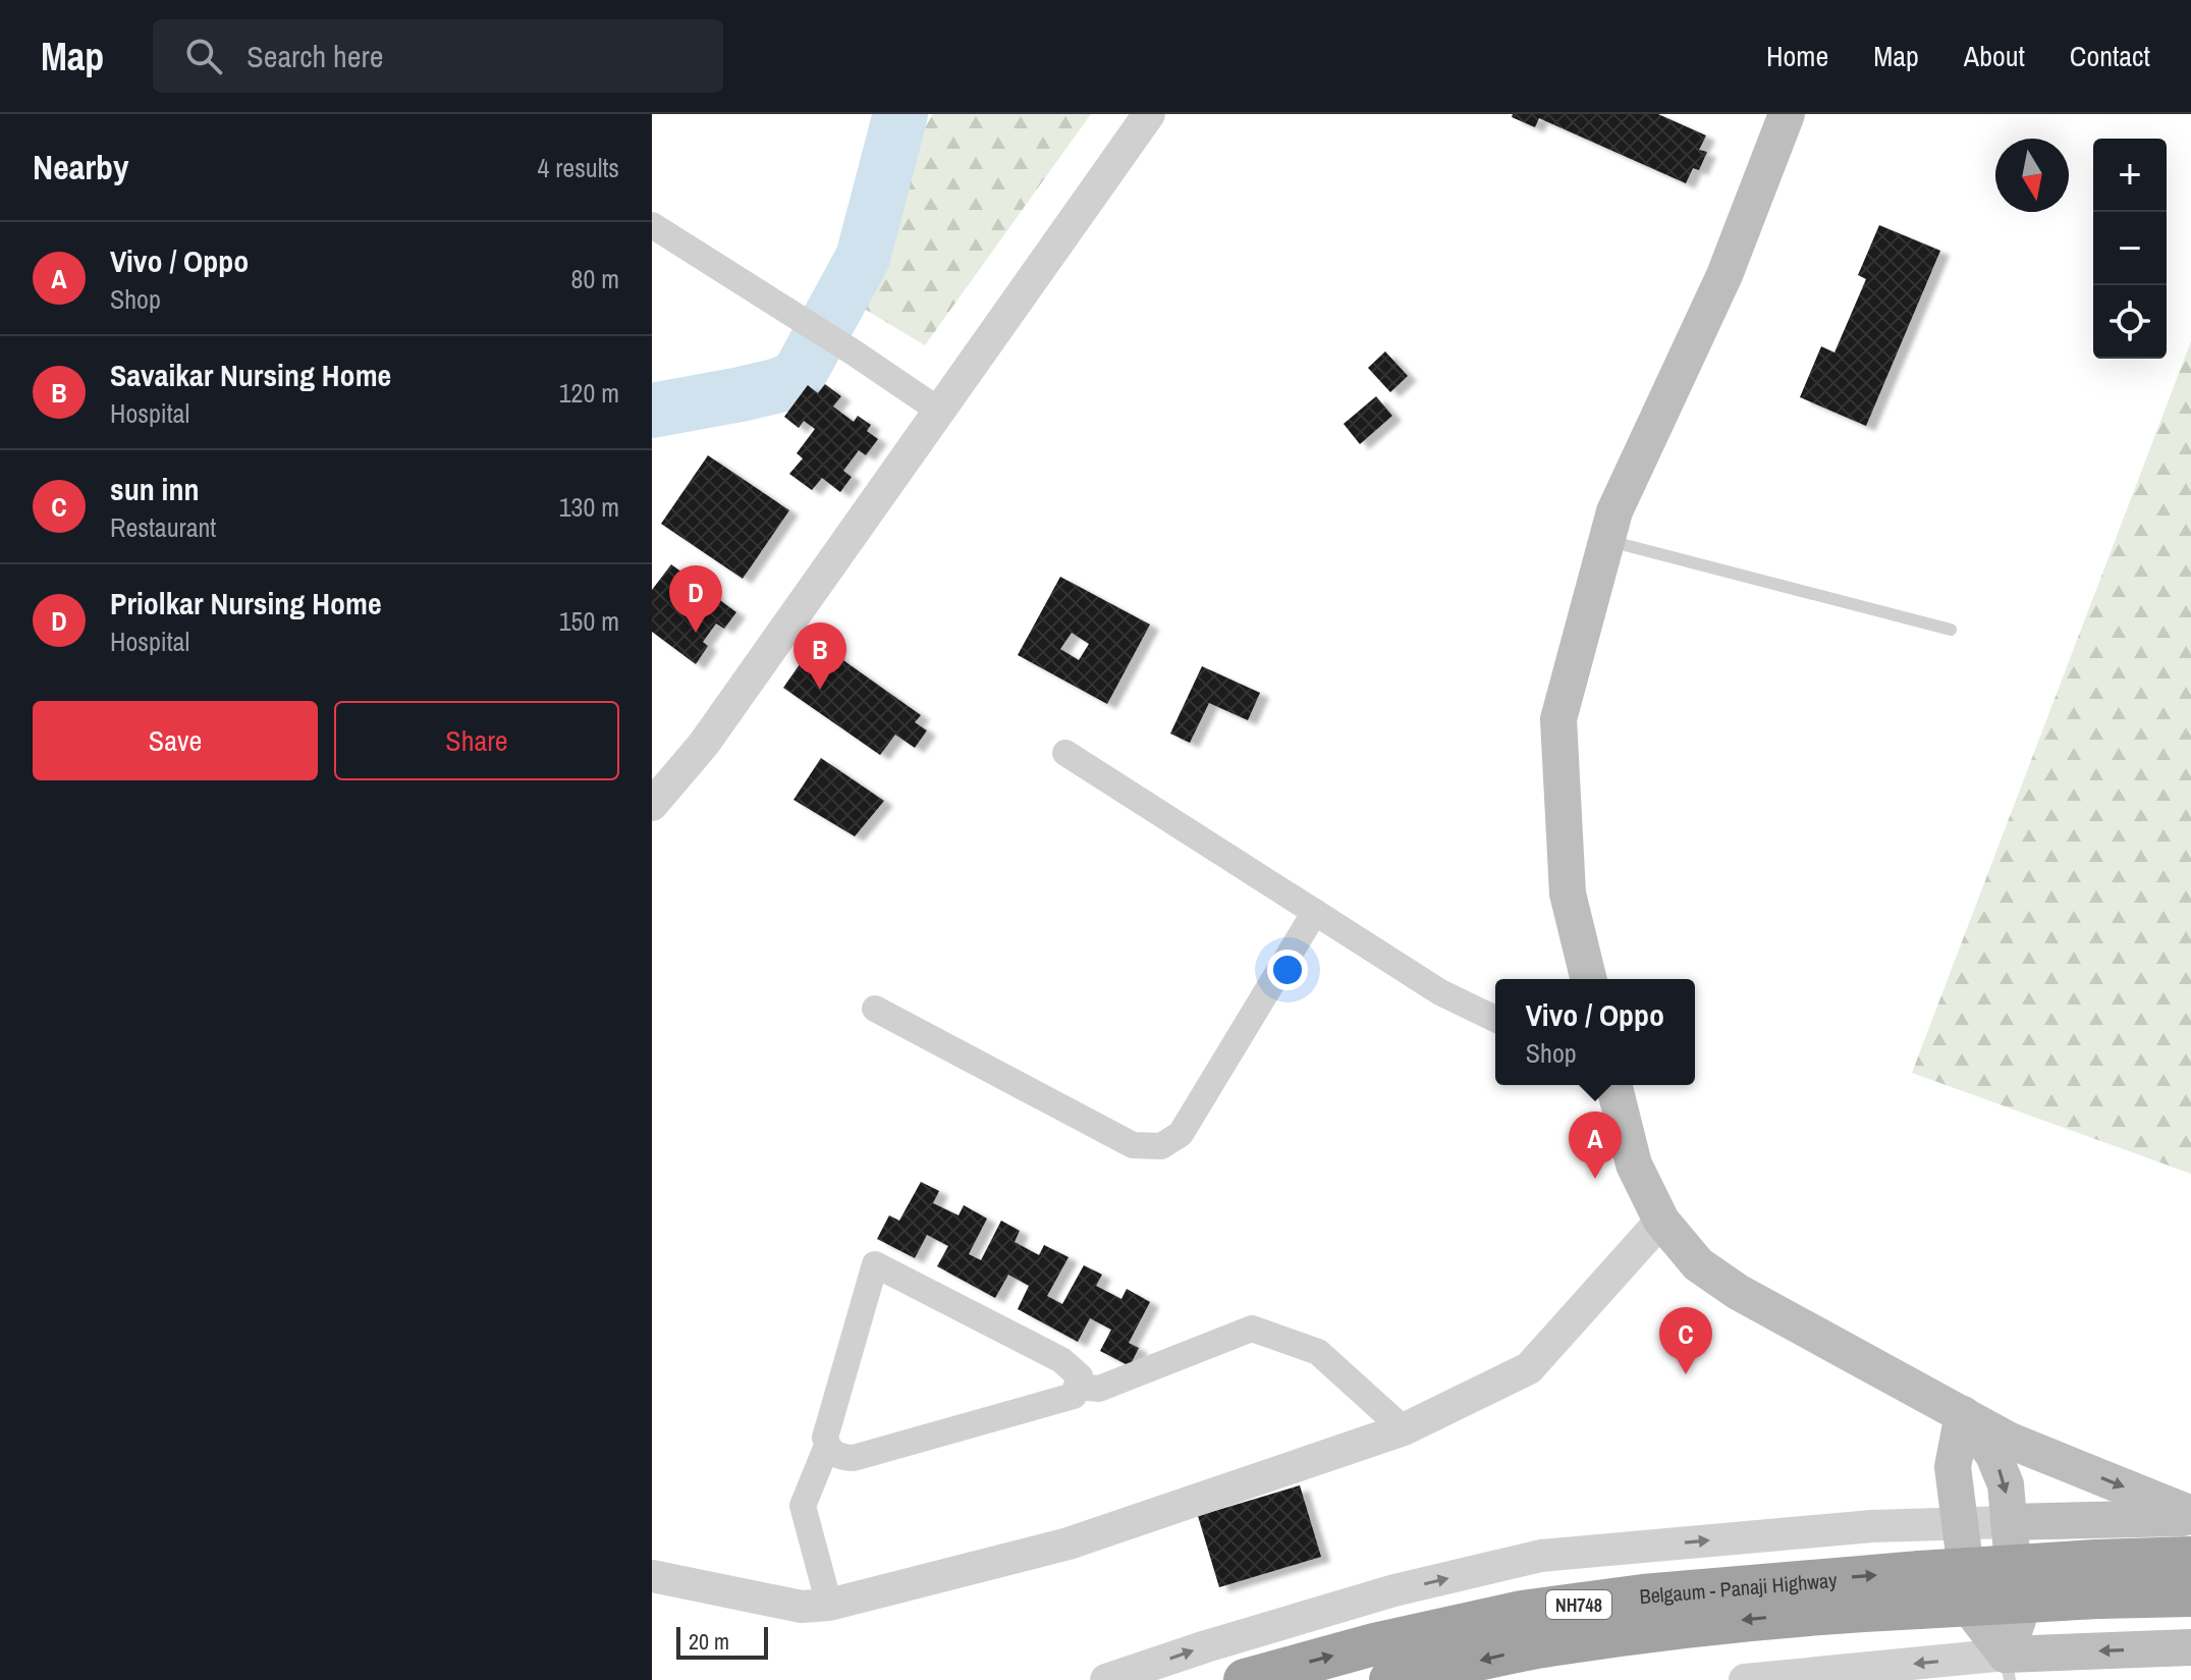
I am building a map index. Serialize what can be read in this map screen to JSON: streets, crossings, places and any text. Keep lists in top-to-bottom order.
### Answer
{
  "streets": {
    "highway": ["Belgaum - Panaji Highway", "NH748"]
  },
  "scale_bar": "20 m",
  "north": "bottom",
  "page": {
    "header": "Map",
    "search": "Search here",
    "nav": [
      "Home",
      "Map",
      "About",
      "Contact"
    ],
    "heading": ["Nearby", "4 results"],
    "map_buttons": ["+", "−"],
    "list": [
      {
        "mark": "A",
        "name": "Vivo / Oppo",
        "note": "Shop",
        "value": "80 m"
      },
      {
        "mark": "B",
        "name": "Savaikar Nursing Home",
        "note": "Hospital",
        "value": "120 m"
      },
      {
        "mark": "C",
        "name": "sun inn",
        "note": "Restaurant",
        "value": "130 m"
      },
      {
        "mark": "D",
        "name": "Priolkar Nursing Home",
        "note": "Hospital",
        "value": "150 m"
      }
    ],
    "pins": [
      "D",
      "B",
      "A",
      "C"
    ],
    "buttons": ["Save", "Share"],
    "popup": ["Vivo / Oppo", "Shop"],
    "scale": "20 m"
  }
}
